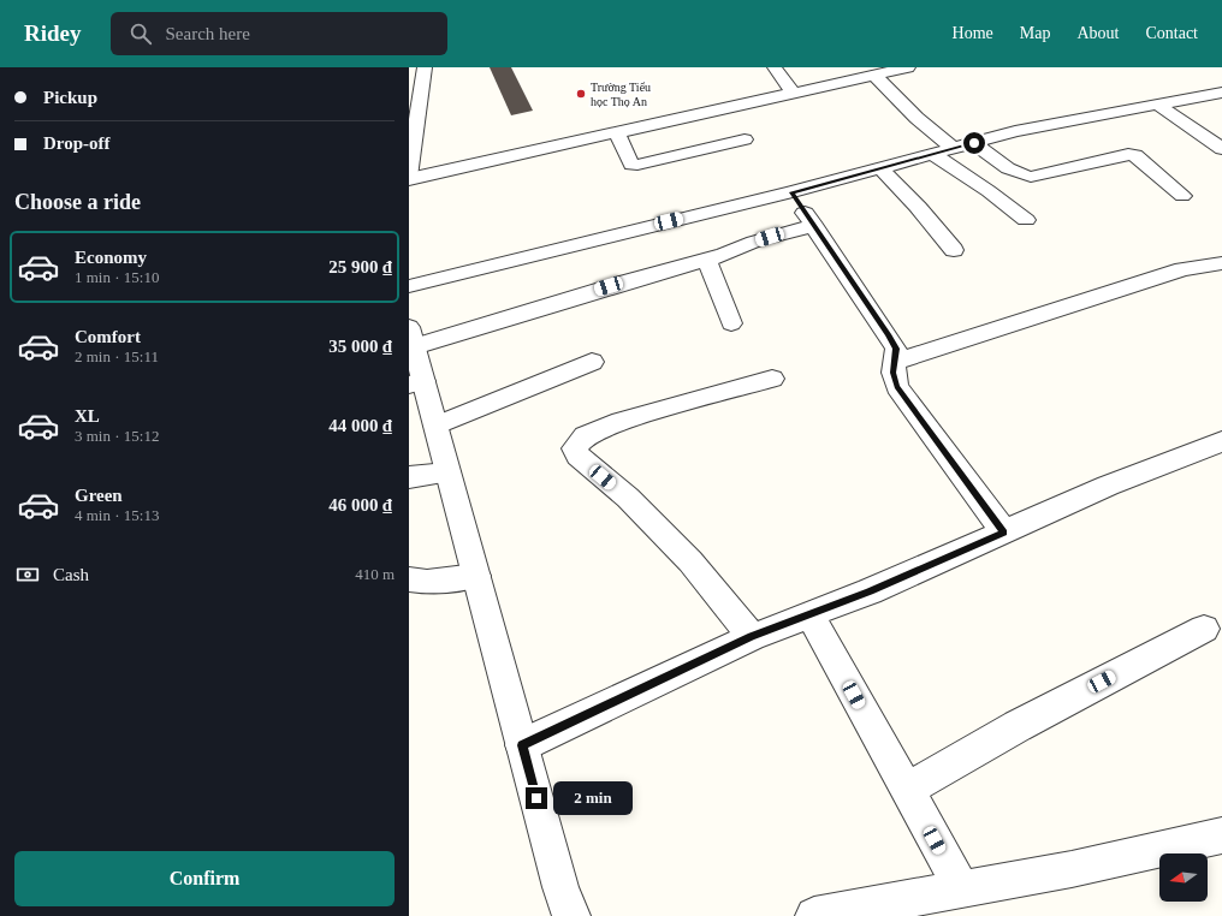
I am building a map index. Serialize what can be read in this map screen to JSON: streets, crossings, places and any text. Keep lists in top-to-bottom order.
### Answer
{
  "places": ["Trường Tiểu học Thọ An"],
  "north": "left",
  "page": {
    "header": "Ridey",
    "search": "Search here",
    "nav": [
      "Home",
      "Map",
      "About",
      "Contact"
    ],
    "banner": ["Pickup", "Drop-off"],
    "heading": "Choose a ride",
    "list": [
      {
        "name": "Economy",
        "note": "1 min · 15:10",
        "value": "25 900 ₫"
      },
      {
        "name": "Comfort",
        "note": "2 min · 15:11",
        "value": "35 000 ₫"
      },
      {
        "name": "XL",
        "note": "3 min · 15:12",
        "value": "44 000 ₫"
      },
      {
        "name": "Green",
        "note": "4 min · 15:13",
        "value": "46 000 ₫"
      }
    ],
    "pay": ["Cash", "410 m"],
    "bubble": "2 min",
    "buttons": "Confirm"
  }
}
